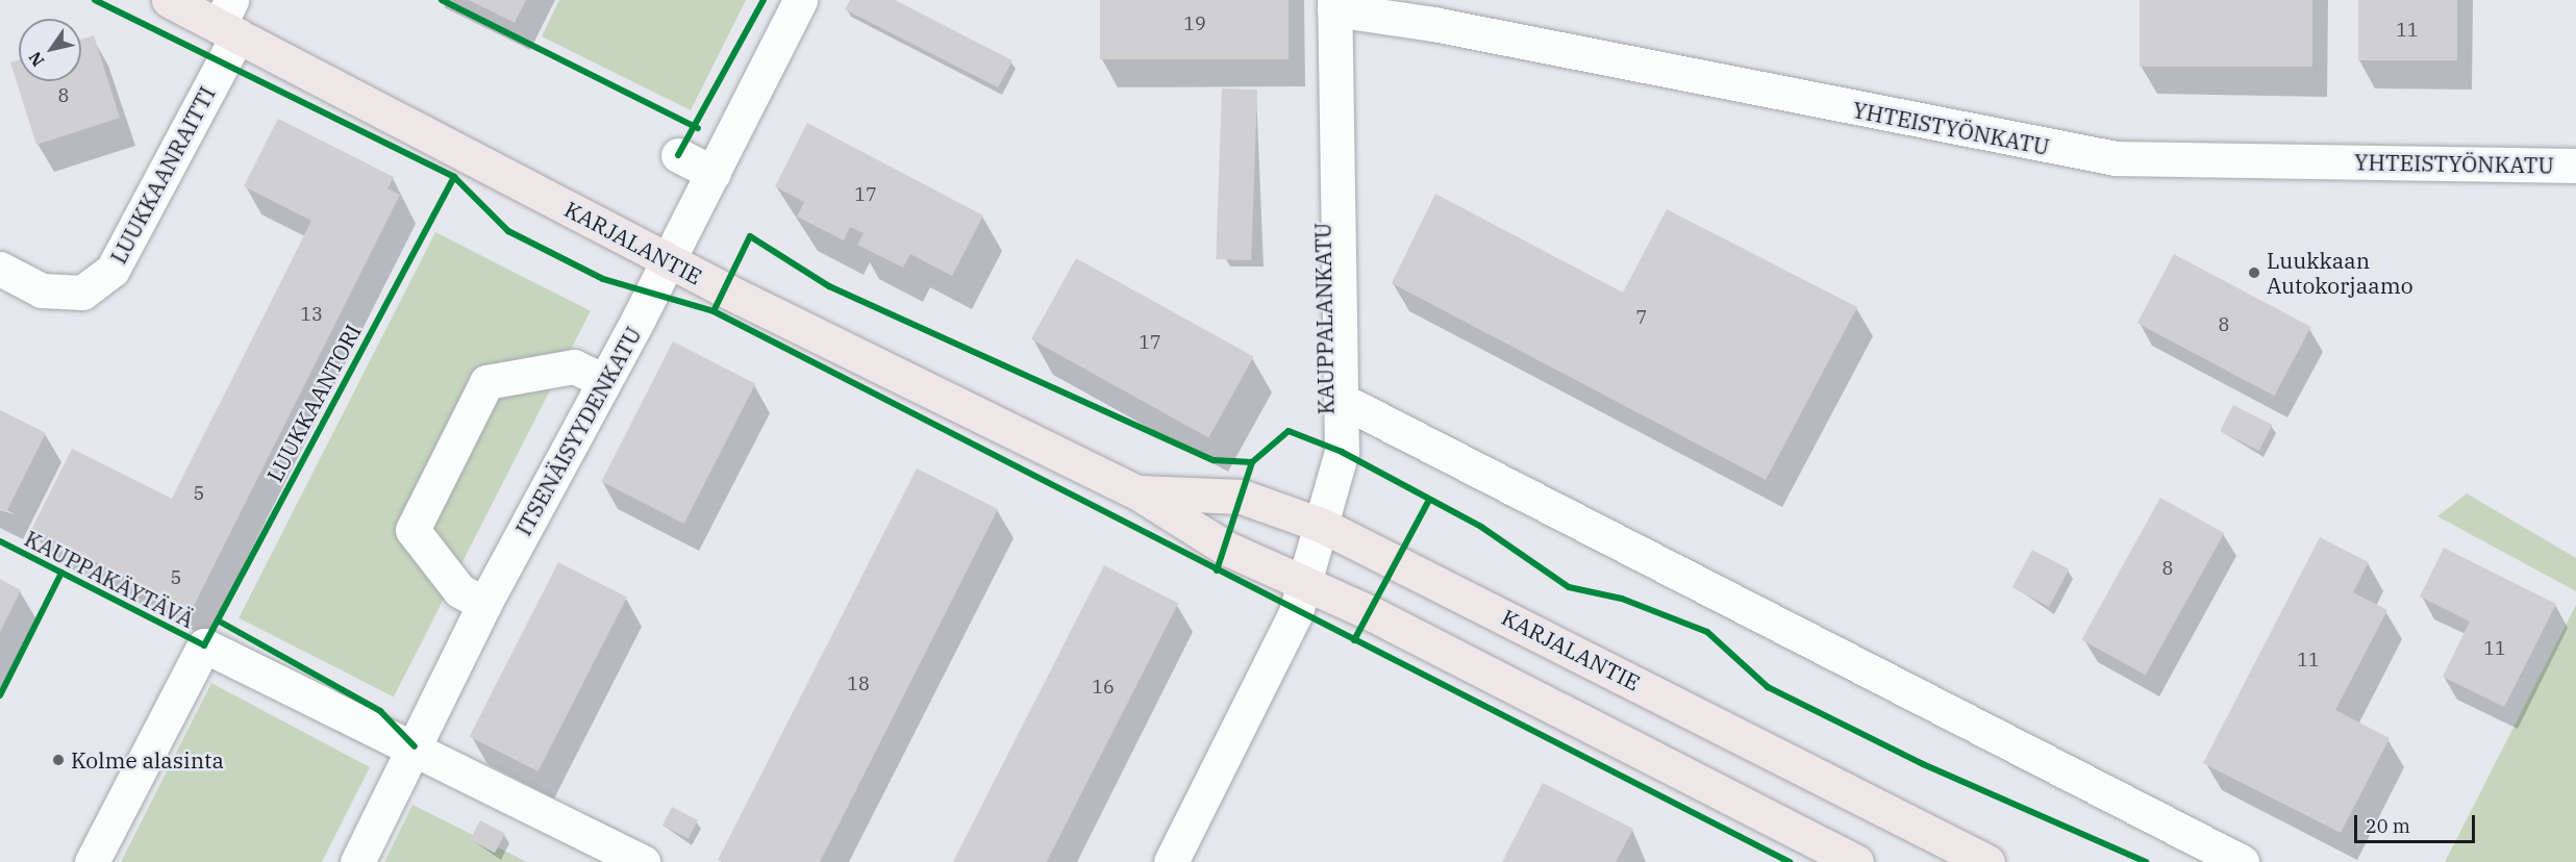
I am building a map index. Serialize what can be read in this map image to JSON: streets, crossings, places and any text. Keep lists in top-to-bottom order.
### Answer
{
  "streets": {
    "main road": ["KARJALANTIE"],
    "street": [
      "YHTEISTYÖNKATU",
      "LUUKKAANRAITTI",
      "KAUPPALANKATU",
      "ITSENÄISYYDENKATU"
    ],
    "cycle path": ["LUUKKAANTORI", "KAUPPAKÄYTÄVÄ"]
  },
  "crossings": [
    ["YHTEISTYÖNKATU", "KAUPPALANKATU"],
    ["LUUKKAANRAITTI", "KARJALANTIE"],
    ["KARJALANTIE", "KAUPPALANKATU"],
    ["KARJALANTIE", "ITSENÄISYYDENKATU"]
  ],
  "places": ["Luukkaan Autokorjaamo", "Kolme alasinta"],
  "house_numbers": [
    "19",
    "11",
    "8",
    "17",
    "13",
    "7",
    "8",
    "17",
    "5",
    "8",
    "5",
    "11",
    "11",
    "18",
    "16"
  ],
  "scale_bar": "20 m",
  "north": "bottom left"
}
